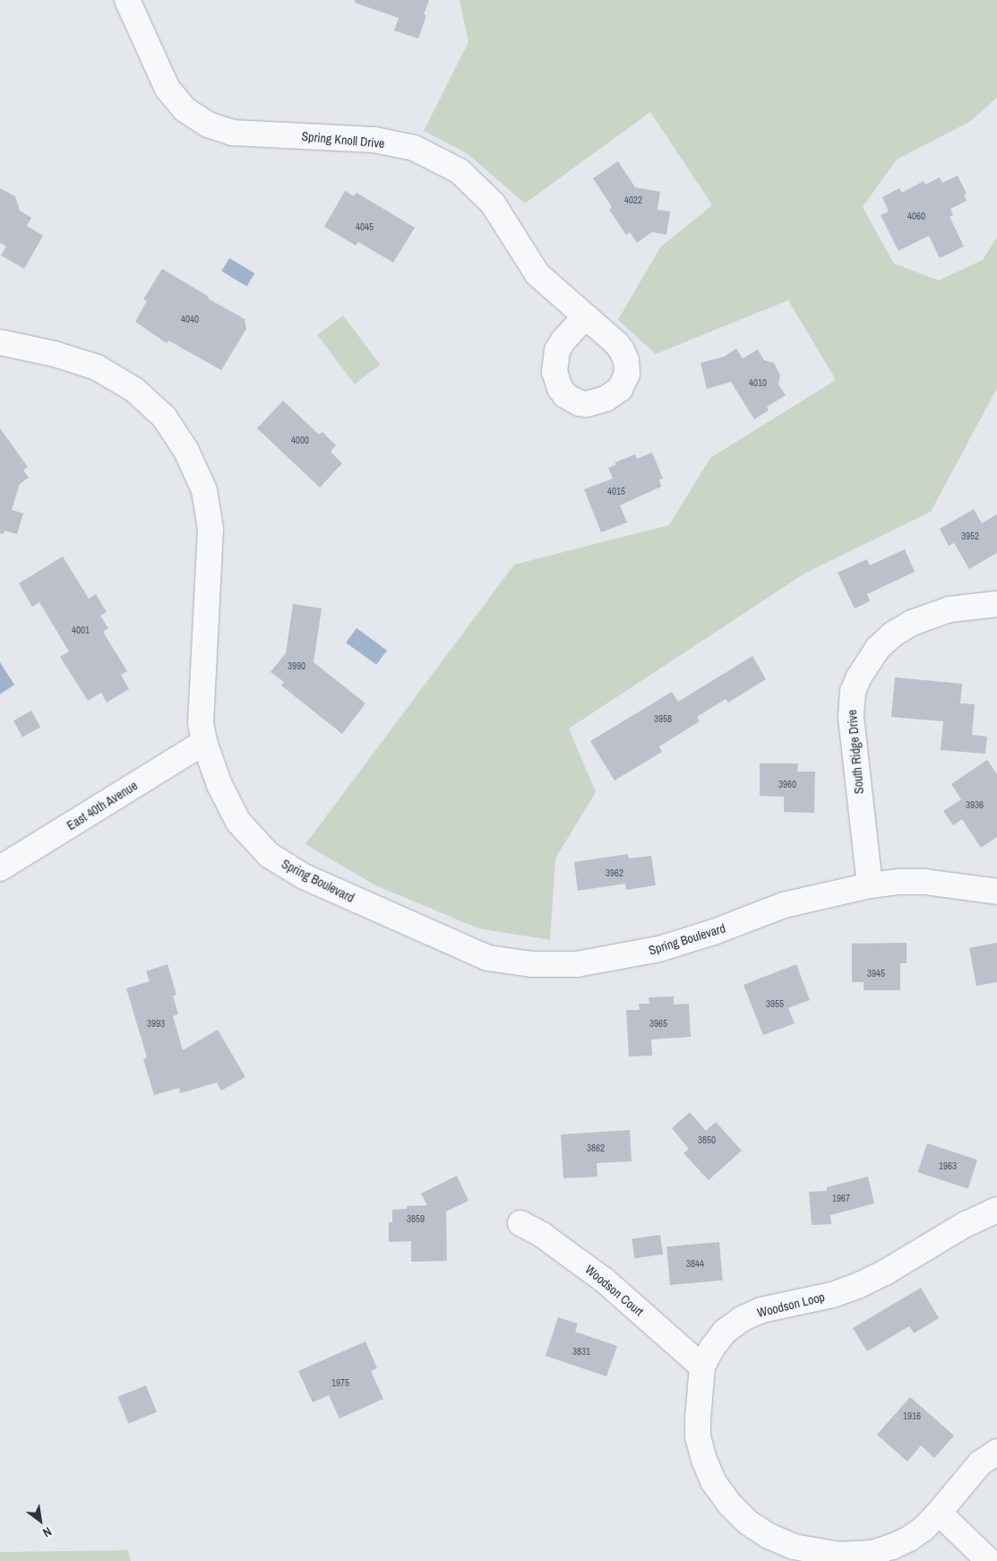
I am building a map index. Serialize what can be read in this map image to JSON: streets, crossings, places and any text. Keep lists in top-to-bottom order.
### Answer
{
  "streets": {
    "street": [
      "Spring Knoll Drive",
      "South Ridge Drive",
      "East 40th Avenue",
      "Spring Boulevard",
      "Woodson Court",
      "Woodson Loop"
    ]
  },
  "crossings": [
    ["South Ridge Drive", "Spring Boulevard"],
    ["East 40th Avenue", "Spring Boulevard"],
    ["Woodson Court", "Woodson Loop"]
  ],
  "house_numbers": [
    "4022",
    "4060",
    "4045",
    "4040",
    "4010",
    "4000",
    "4015",
    "3952",
    "4001",
    "3990",
    "3958",
    "3960",
    "3936",
    "3962",
    "3945",
    "3955",
    "3993",
    "3965",
    "3850",
    "3862",
    "1963",
    "1967",
    "3859",
    "3844",
    "3831",
    "1975",
    "1916"
  ],
  "north": "bottom right"
}
